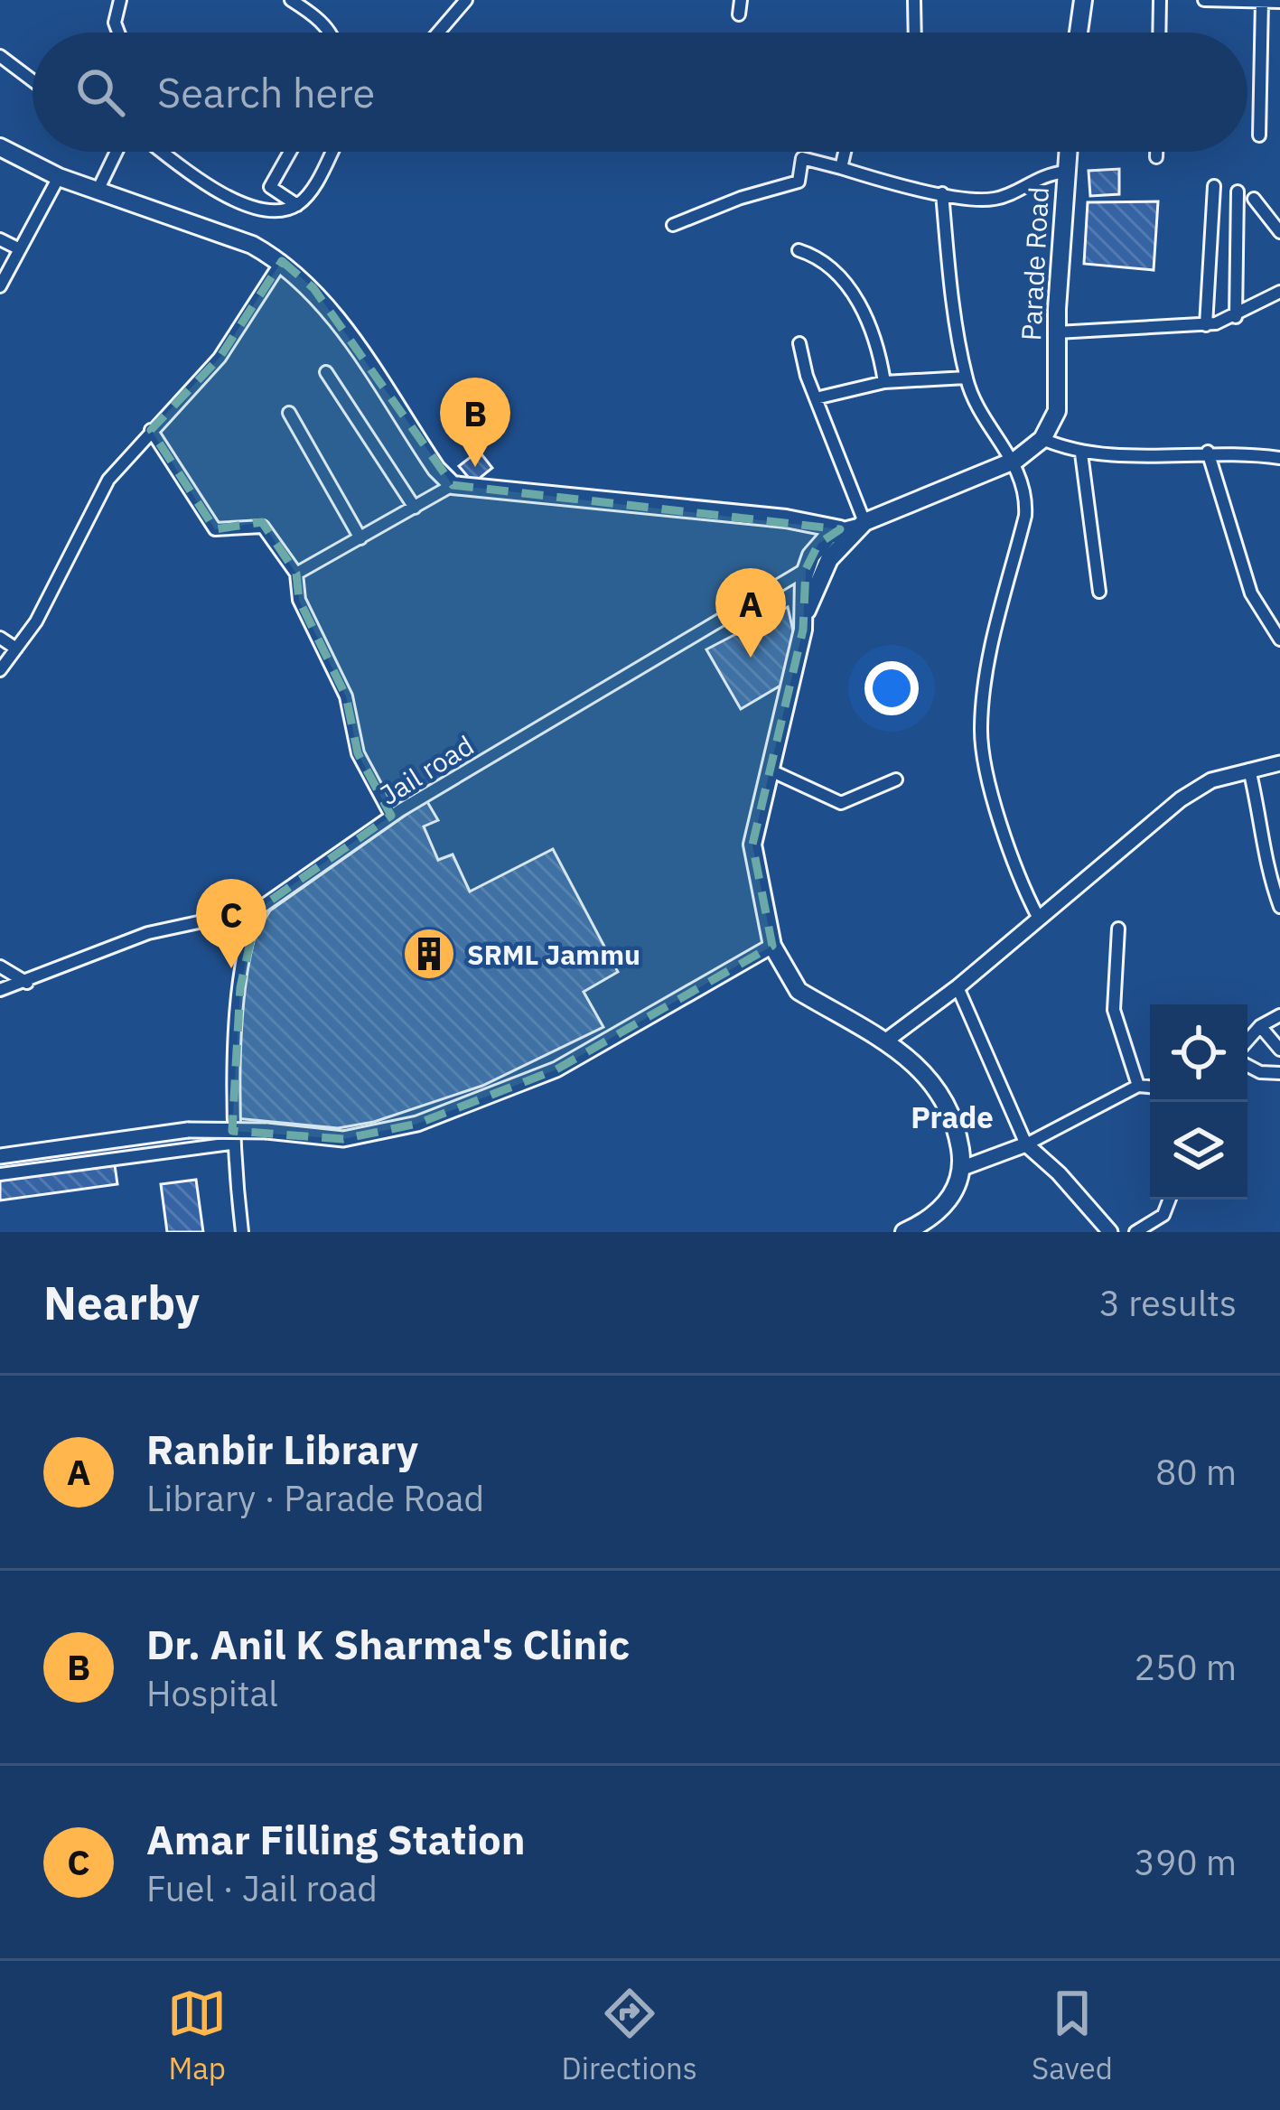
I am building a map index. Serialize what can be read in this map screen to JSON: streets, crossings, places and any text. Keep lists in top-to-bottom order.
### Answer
{
  "streets": {
    "main road": ["Parade Road"],
    "street": ["Jail road"]
  },
  "districts": ["Prade"],
  "places": {
    "building": ["SRML Jammu"]
  },
  "page": {
    "search": "Search here",
    "pins": ["B", "A", "C"],
    "heading": ["Nearby", "3 results"],
    "list": [
      {
        "mark": "A",
        "name": "Ranbir Library",
        "note": "Library · Parade Road",
        "value": "80 m"
      },
      {
        "mark": "B",
        "name": "Dr. Anil K Sharma's Clinic",
        "note": "Hospital",
        "value": "250 m"
      },
      {
        "mark": "C",
        "name": "Amar Filling Station",
        "note": "Fuel · Jail road",
        "value": "390 m"
      }
    ],
    "nav": ["Map", "Directions", "Saved"]
  }
}
